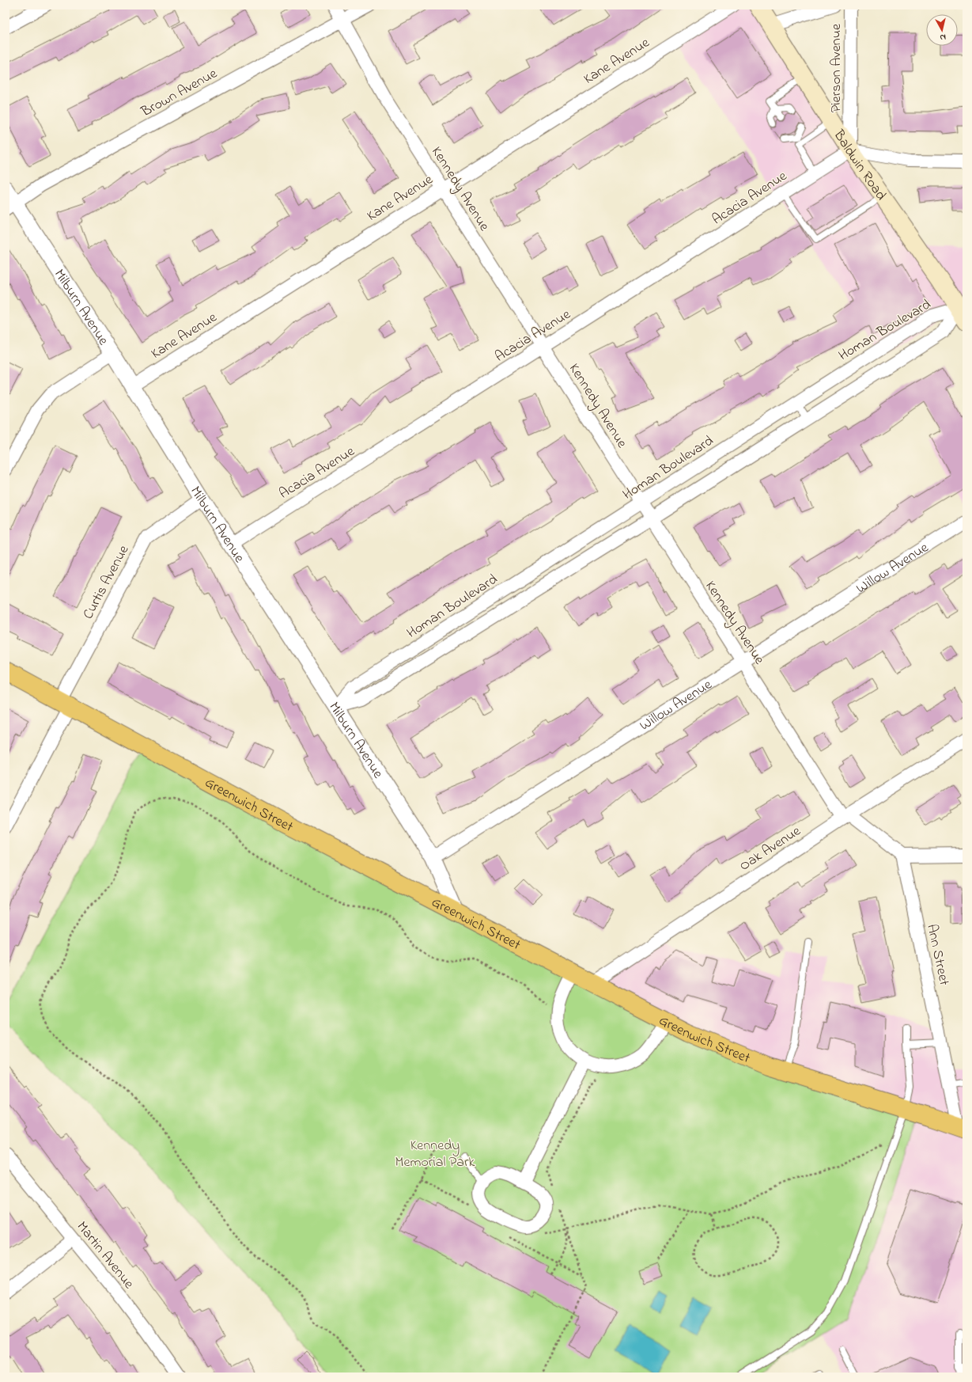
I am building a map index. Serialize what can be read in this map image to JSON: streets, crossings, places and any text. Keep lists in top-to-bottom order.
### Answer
{
  "streets": {
    "main road": ["Baldwin Road", "Greenwich Street"],
    "street": [
      "Kane Avenue",
      "Pierson Avenue",
      "Brown Avenue",
      "Kennedy Avenue",
      "Acacia Avenue",
      "Milburn Avenue",
      "Homan Boulevard",
      "Willow Avenue",
      "Curtis Avenue",
      "Oak Avenue",
      "Ann Street",
      "Martin Avenue"
    ]
  },
  "crossings": [
    ["Kane Avenue", "Kennedy Avenue"],
    ["Kane Avenue", "Milburn Avenue"],
    ["Pierson Avenue", "Baldwin Road"],
    ["Pierson Avenue", "Acacia Avenue"],
    ["Brown Avenue", "Kennedy Avenue"],
    ["Brown Avenue", "Milburn Avenue"],
    ["Baldwin Road", "Acacia Avenue"],
    ["Baldwin Road", "Homan Boulevard"],
    ["Kennedy Avenue", "Acacia Avenue"],
    ["Kennedy Avenue", "Homan Boulevard"],
    ["Kennedy Avenue", "Willow Avenue"],
    ["Kennedy Avenue", "Oak Avenue"],
    ["Acacia Avenue", "Milburn Avenue"],
    ["Milburn Avenue", "Homan Boulevard"],
    ["Milburn Avenue", "Willow Avenue"],
    ["Milburn Avenue", "Curtis Avenue"],
    ["Curtis Avenue", "Greenwich Street"],
    ["Greenwich Street", "Oak Avenue"],
    ["Greenwich Street", "Ann Street"]
  ],
  "parks": ["Kennedy Memorial Park"],
  "north": "bottom"
}
